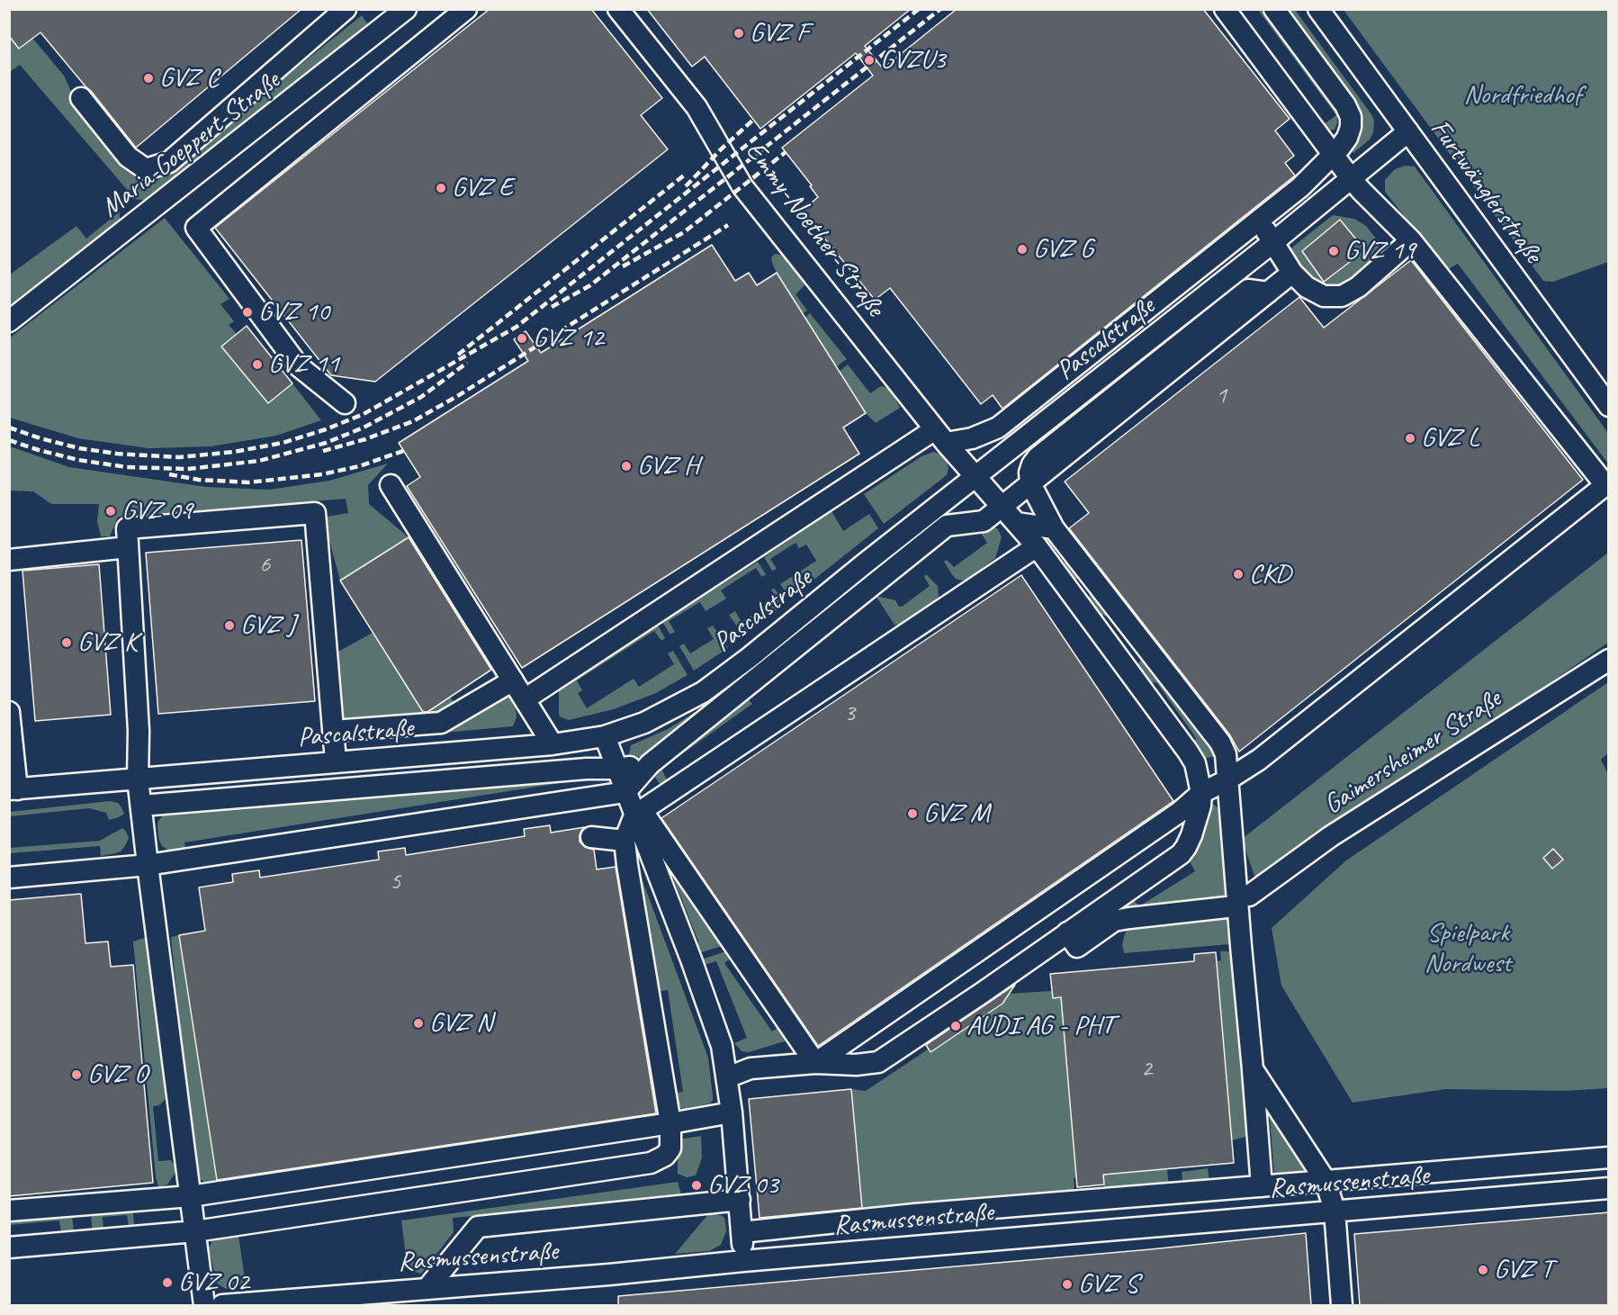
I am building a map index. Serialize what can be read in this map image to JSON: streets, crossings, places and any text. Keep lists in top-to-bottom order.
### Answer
{
  "streets": {
    "street": [
      "Maria-Goeppert-Straße",
      "Furtwänglerstraße",
      "Emmy-Noether-Straße",
      "Pascalstraße",
      "Gaimersheimer Straße",
      "Rasmussenstraße"
    ]
  },
  "crossings": [
    ["Furtwänglerstraße", "Pascalstraße"],
    ["Emmy-Noether-Straße", "Pascalstraße"]
  ],
  "parks": ["Nordfriedhof", "Spielpark Nordwest"],
  "places": [
    "GVZ F",
    "GVZU3",
    "GVZ C",
    "GVZ E",
    "GVZ G",
    "GVZ 19",
    "GVZ 10",
    "GVZ 12",
    "GVZ 11",
    "GVZ L",
    "GVZ H",
    "GVZ 09",
    "CKD",
    "GVZ J",
    "GVZ K",
    "GVZ M",
    "GVZ N",
    "AUDI AG - PHT",
    "GVZ O",
    "GVZ 03",
    "GVZ T",
    "GVZ 02",
    "GVZ S"
  ],
  "house_numbers": [
    "1",
    "6",
    "3",
    "5",
    "2"
  ]
}
